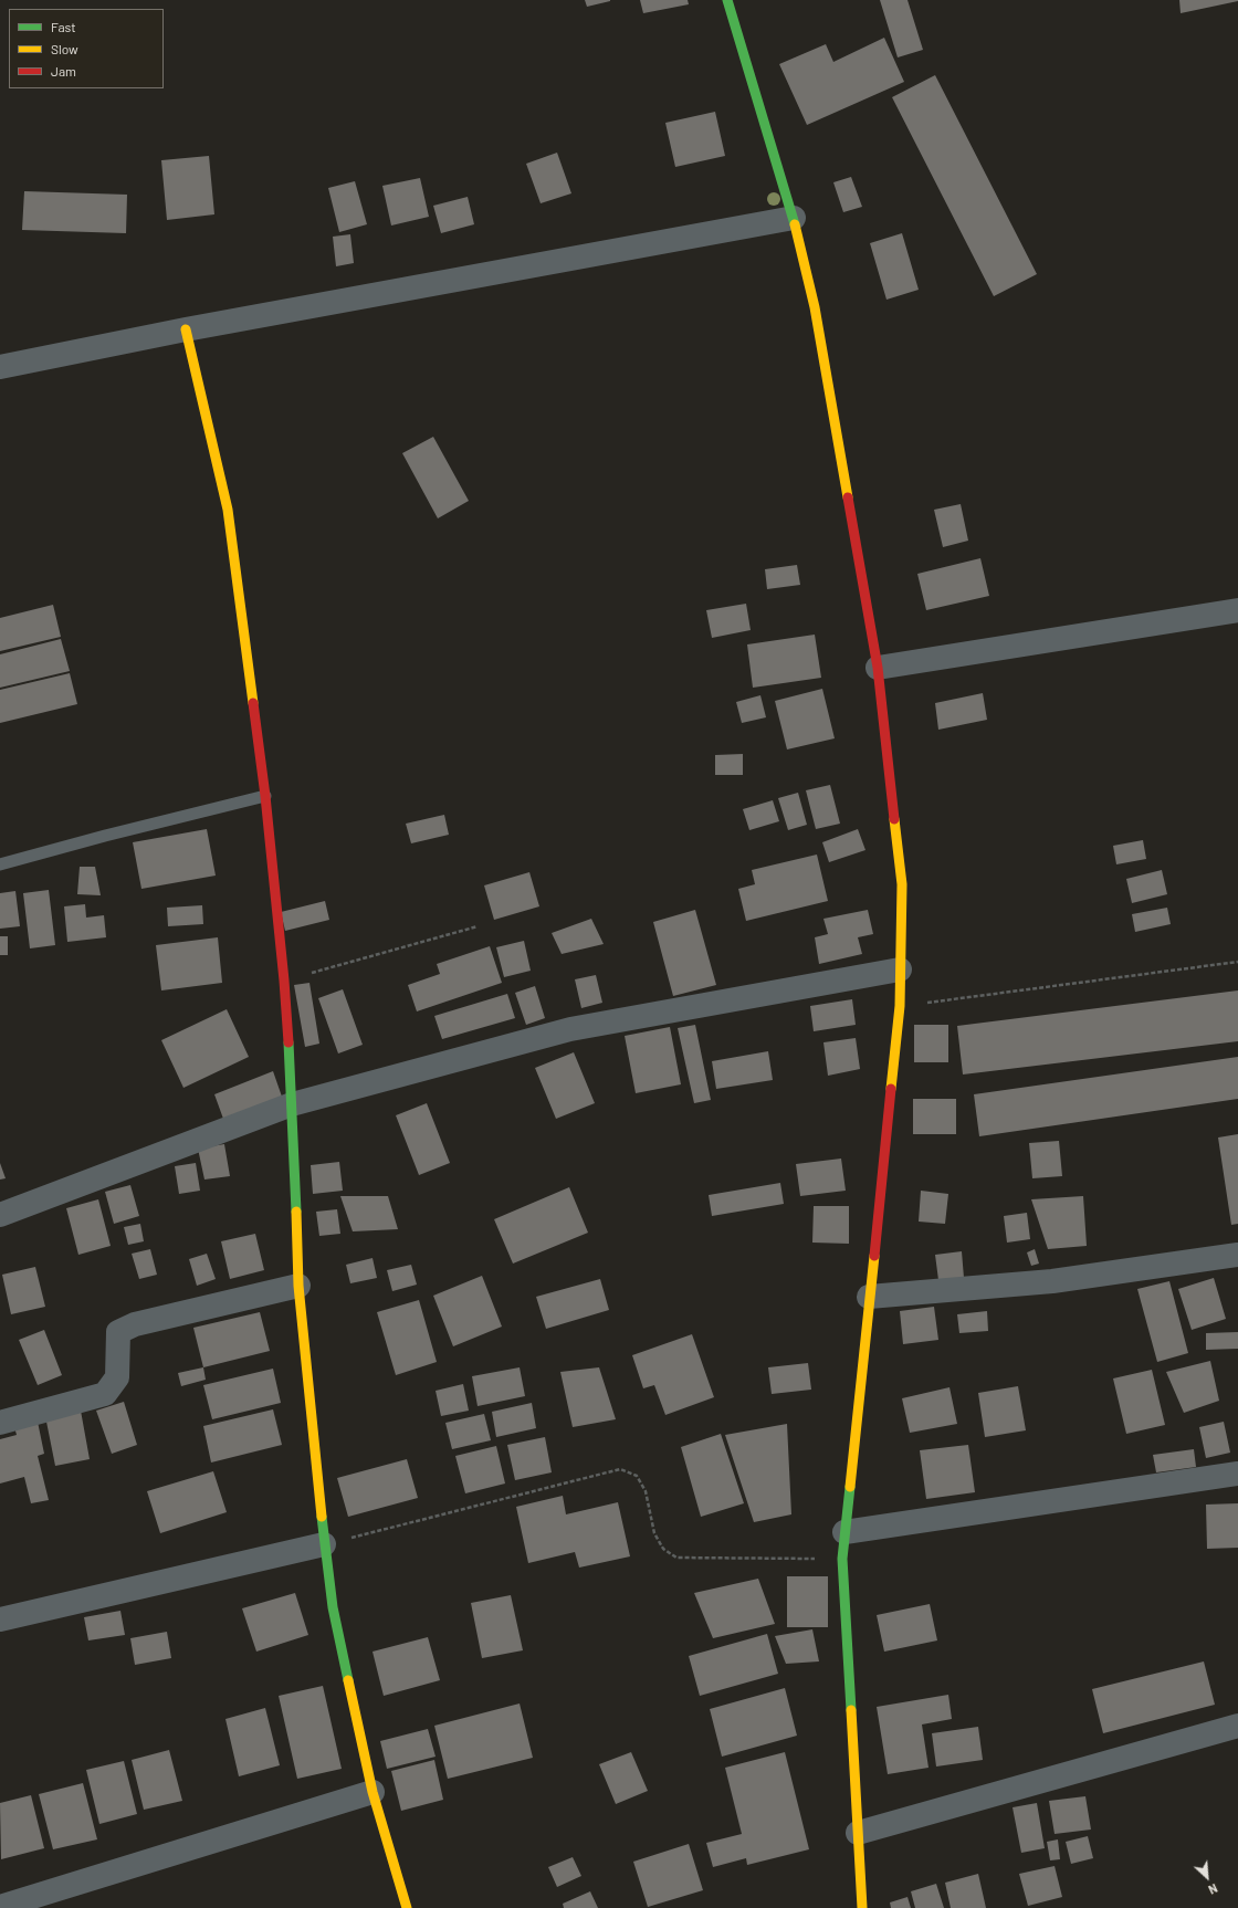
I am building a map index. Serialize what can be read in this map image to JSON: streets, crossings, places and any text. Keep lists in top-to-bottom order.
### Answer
{
  "legend": ["Fast", "Slow", "Jam"],
  "north": "bottom right"
}
